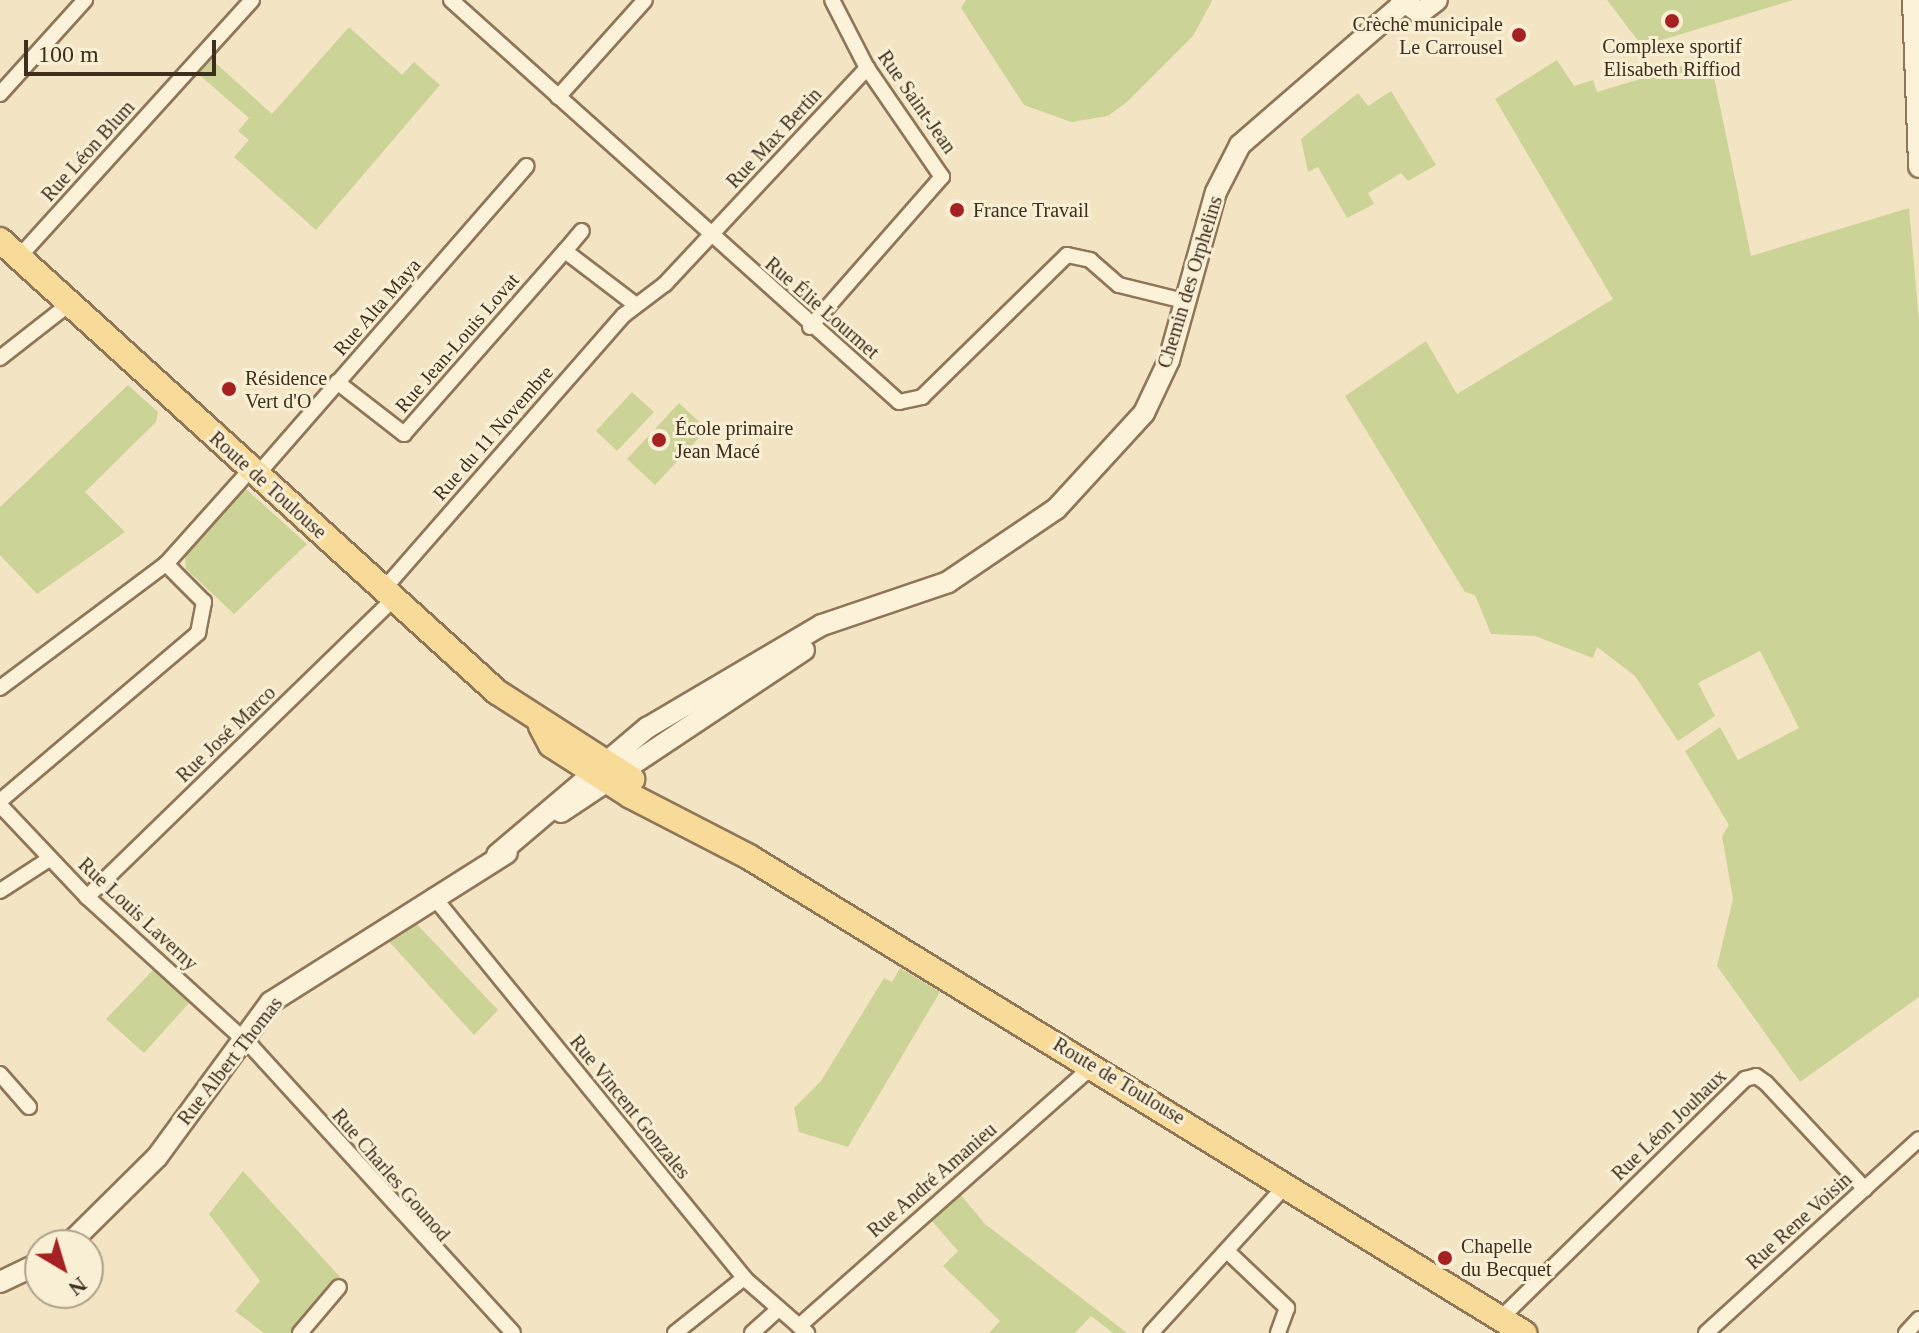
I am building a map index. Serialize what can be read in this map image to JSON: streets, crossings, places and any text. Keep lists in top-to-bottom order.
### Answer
{
  "streets": {
    "main road": ["Route de Toulouse"],
    "street": [
      "Rue Saint-Jean",
      "Rue Max Bertin",
      "Rue Léon Blum",
      "Chemin des Orphelins",
      "Rue Alta Maya",
      "Rue Élie Lourmet",
      "Rue Jean-Louis Lovat",
      "Rue du 11 Novembre",
      "Rue José Marco",
      "Rue Louis Laverny",
      "Rue Albert Thomas",
      "Rue Vincent Gonzales",
      "Rue Léon Jouhaux",
      "Rue Charles Gounod",
      "Rue André Amanieu",
      "Rue Rene Voisin"
    ]
  },
  "crossings": [
    ["Rue Saint-Jean", "Rue Max Bertin"],
    ["Rue Saint-Jean", "Rue Élie Lourmet"],
    ["Rue Max Bertin", "Rue Élie Lourmet"],
    ["Rue Max Bertin", "Rue du 11 Novembre"],
    ["Rue Léon Blum", "Route de Toulouse"],
    ["Chemin des Orphelins", "Rue Élie Lourmet"],
    ["Chemin des Orphelins", "Route de Toulouse"],
    ["Chemin des Orphelins", "Rue Albert Thomas"],
    ["Rue Alta Maya", "Rue Jean-Louis Lovat"],
    ["Rue Alta Maya", "Route de Toulouse"],
    ["Rue du 11 Novembre", "Route de Toulouse"],
    ["Rue du 11 Novembre", "Rue José Marco"],
    ["Route de Toulouse", "Rue José Marco"],
    ["Route de Toulouse", "Rue Albert Thomas"],
    ["Route de Toulouse", "Rue Léon Jouhaux"],
    ["Route de Toulouse", "Rue André Amanieu"],
    ["Rue José Marco", "Rue Louis Laverny"],
    ["Rue Louis Laverny", "Rue Albert Thomas"],
    ["Rue Louis Laverny", "Rue Charles Gounod"],
    ["Rue Albert Thomas", "Rue Vincent Gonzales"],
    ["Rue Albert Thomas", "Rue Charles Gounod"],
    ["Rue Vincent Gonzales", "Rue André Amanieu"],
    ["Rue Léon Jouhaux", "Rue Rene Voisin"]
  ],
  "places": [
    "Complexe sportif Elisabeth Riffiod",
    "Crèche municipale Le Carrousel",
    "France Travail",
    "Résidence Vert d'O",
    "École primaire Jean Macé",
    "Chapelle du Becquet"
  ],
  "scale_bar": "100 m",
  "north": "bottom right"
}
